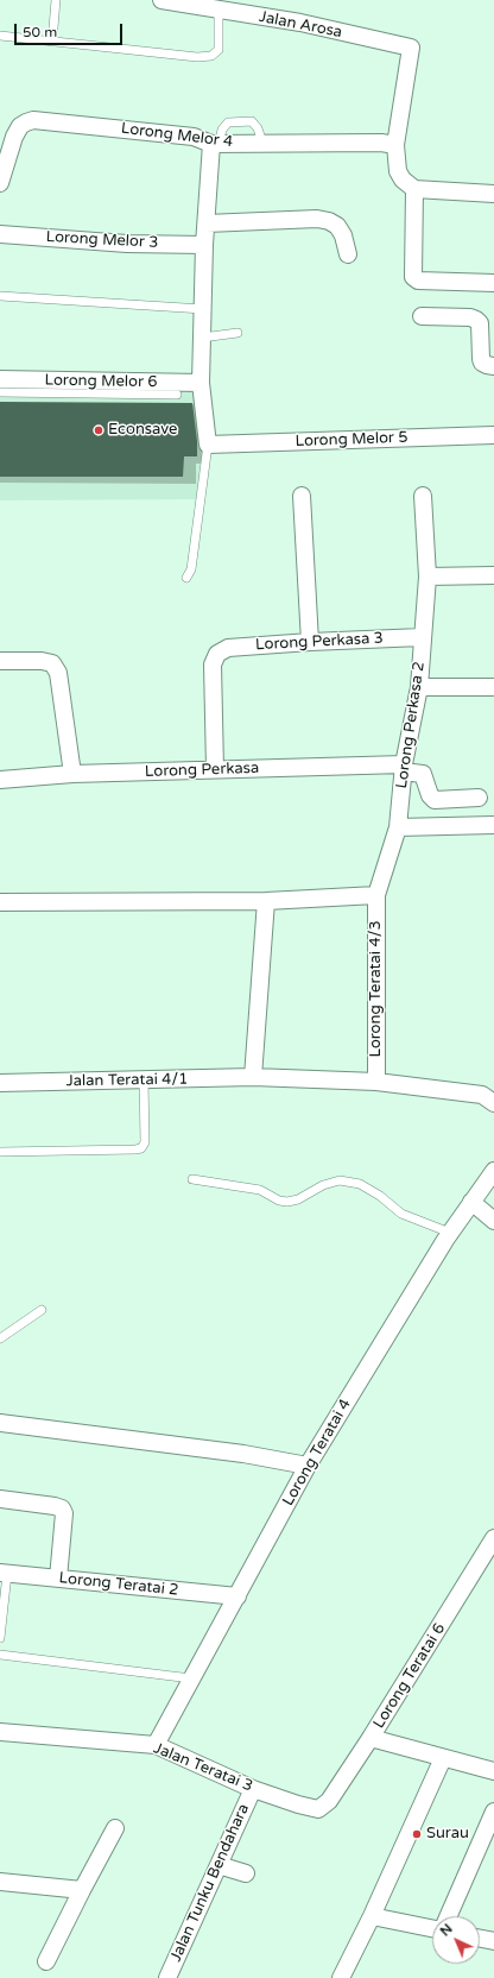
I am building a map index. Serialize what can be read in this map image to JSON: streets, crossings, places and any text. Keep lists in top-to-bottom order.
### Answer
{
  "streets": {
    "street": [
      "Jalan Arosa",
      "Lorong Melor 4",
      "Lorong Melor 3",
      "Lorong Melor 6",
      "Lorong Melor 5",
      "Lorong Perkasa 3",
      "Lorong Perkasa 2",
      "Lorong Perkasa",
      "Lorong Teratai 4/3",
      "Jalan Teratai 4/1",
      "Lorong Teratai 4",
      "Lorong Teratai 2",
      "Lorong Teratai 6",
      "Jalan Teratai 3",
      "Jalan Tunku Bendahara"
    ]
  },
  "crossings": [
    ["Jalan Arosa", "Lorong Melor 4"],
    ["Lorong Perkasa 3", "Lorong Perkasa 2"],
    ["Lorong Perkasa 3", "Lorong Perkasa"],
    ["Lorong Perkasa 2", "Lorong Perkasa"],
    ["Lorong Perkasa 2", "Lorong Teratai 4/3"],
    ["Lorong Teratai 4/3", "Jalan Teratai 4/1"],
    ["Lorong Teratai 4", "Lorong Teratai 2"],
    ["Lorong Teratai 4", "Jalan Teratai 3"],
    ["Lorong Teratai 6", "Jalan Teratai 3"],
    ["Jalan Teratai 3", "Jalan Tunku Bendahara"]
  ],
  "places": ["Econsave", "Surau"],
  "scale_bar": "50 m",
  "north": "top left"
}
